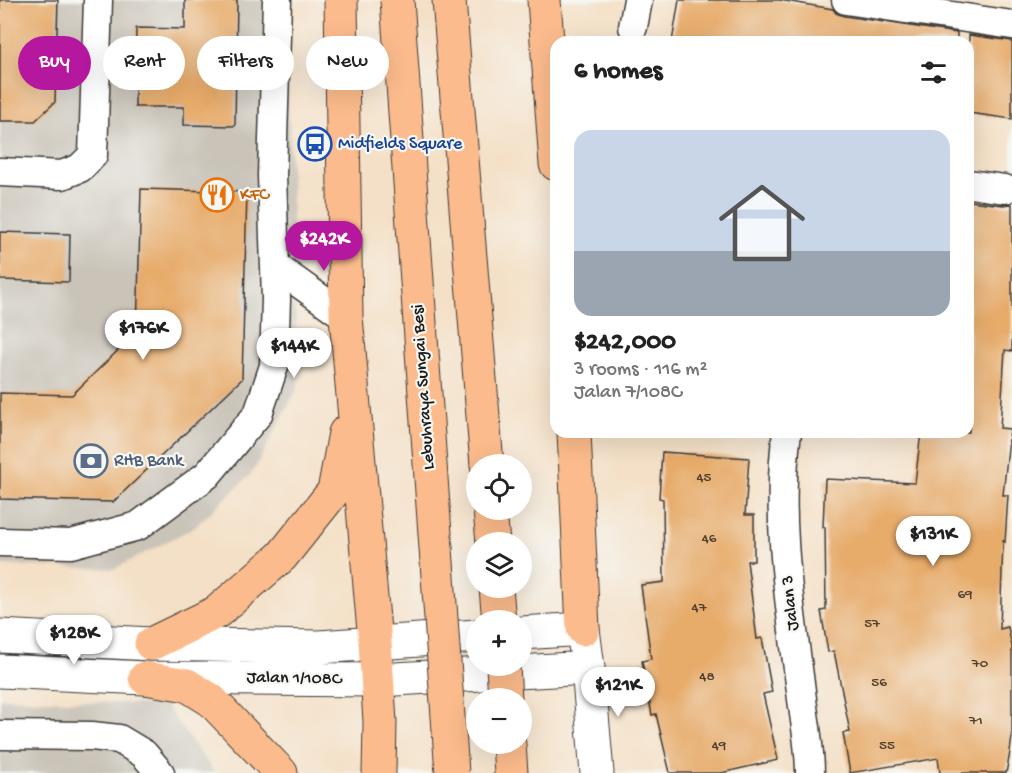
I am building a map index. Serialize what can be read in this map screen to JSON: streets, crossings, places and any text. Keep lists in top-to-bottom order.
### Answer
{
  "streets": {
    "highway": ["Lebuhraya Sungai Besi"],
    "street": ["Jalan 3", "Jalan 1/108C"]
  },
  "places": {
    "bus stop": ["Midfields Square"],
    "restaurant": ["KFC"],
    "bank": ["RHB Bank"]
  },
  "house_numbers": [
    "45",
    "46",
    "69",
    "47",
    "57",
    "70",
    "48",
    "56",
    "71",
    "49",
    "55"
  ],
  "page": {
    "chip": [
      "Buy",
      "Rent",
      "Filters",
      "New"
    ],
    "heading": "6 homes",
    "list": [
      {
        "name": "$242,000",
        "note": "3 rooms · 116 m² · Jalan 7/108C"
      }
    ],
    "price": [
      "$242K",
      "$176K",
      "$144K",
      "$131K",
      "$128K",
      "$121K"
    ],
    "map_buttons": ["+", "−"]
  }
}
